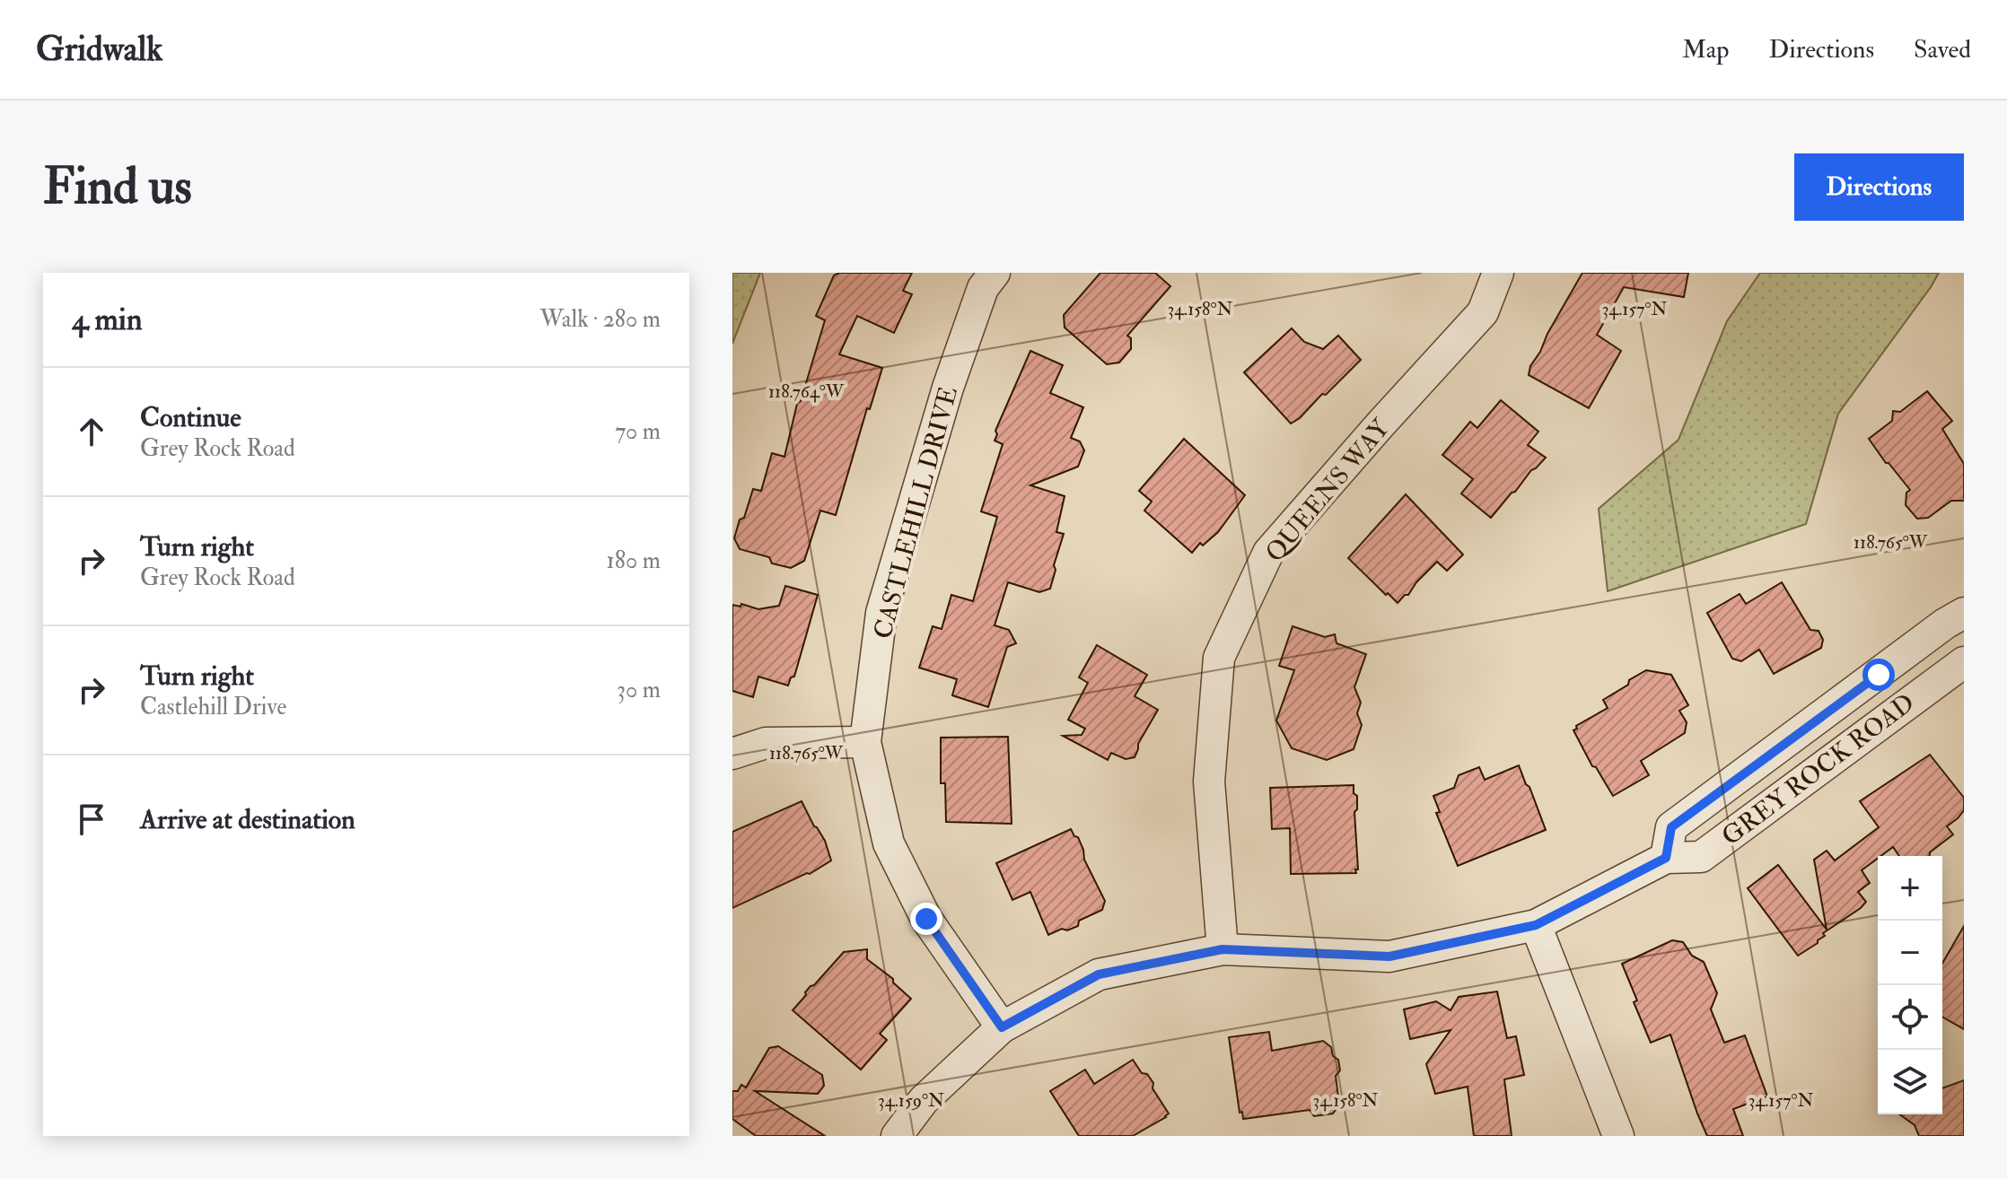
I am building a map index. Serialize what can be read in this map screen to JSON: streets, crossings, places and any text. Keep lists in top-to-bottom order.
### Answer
{
  "streets": {
    "street": ["QUEENS WAY", "CASTLEHILL DRIVE", "GREY ROCK ROAD"]
  },
  "crossings": [
    ["QUEENS WAY", "GREY ROCK ROAD"],
    ["CASTLEHILL DRIVE", "GREY ROCK ROAD"]
  ],
  "page": {
    "header": "Gridwalk",
    "nav": ["Map", "Directions", "Saved"],
    "buttons": "Directions",
    "title": "Find us",
    "heading": ["4 min", "Walk · 280 m"],
    "list": [
      ["Continue", "Grey Rock Road", "70 m"],
      ["Turn right", "Grey Rock Road", "180 m"],
      ["Turn right", "Castlehill Drive", "30 m"],
      "Arrive at destination"
    ],
    "map_buttons": ["+", "−"]
  },
  "coordinates": [
    "34.158°N",
    "34.157°N",
    "118.764°W",
    "118.765°W",
    "34.159°N"
  ]
}
